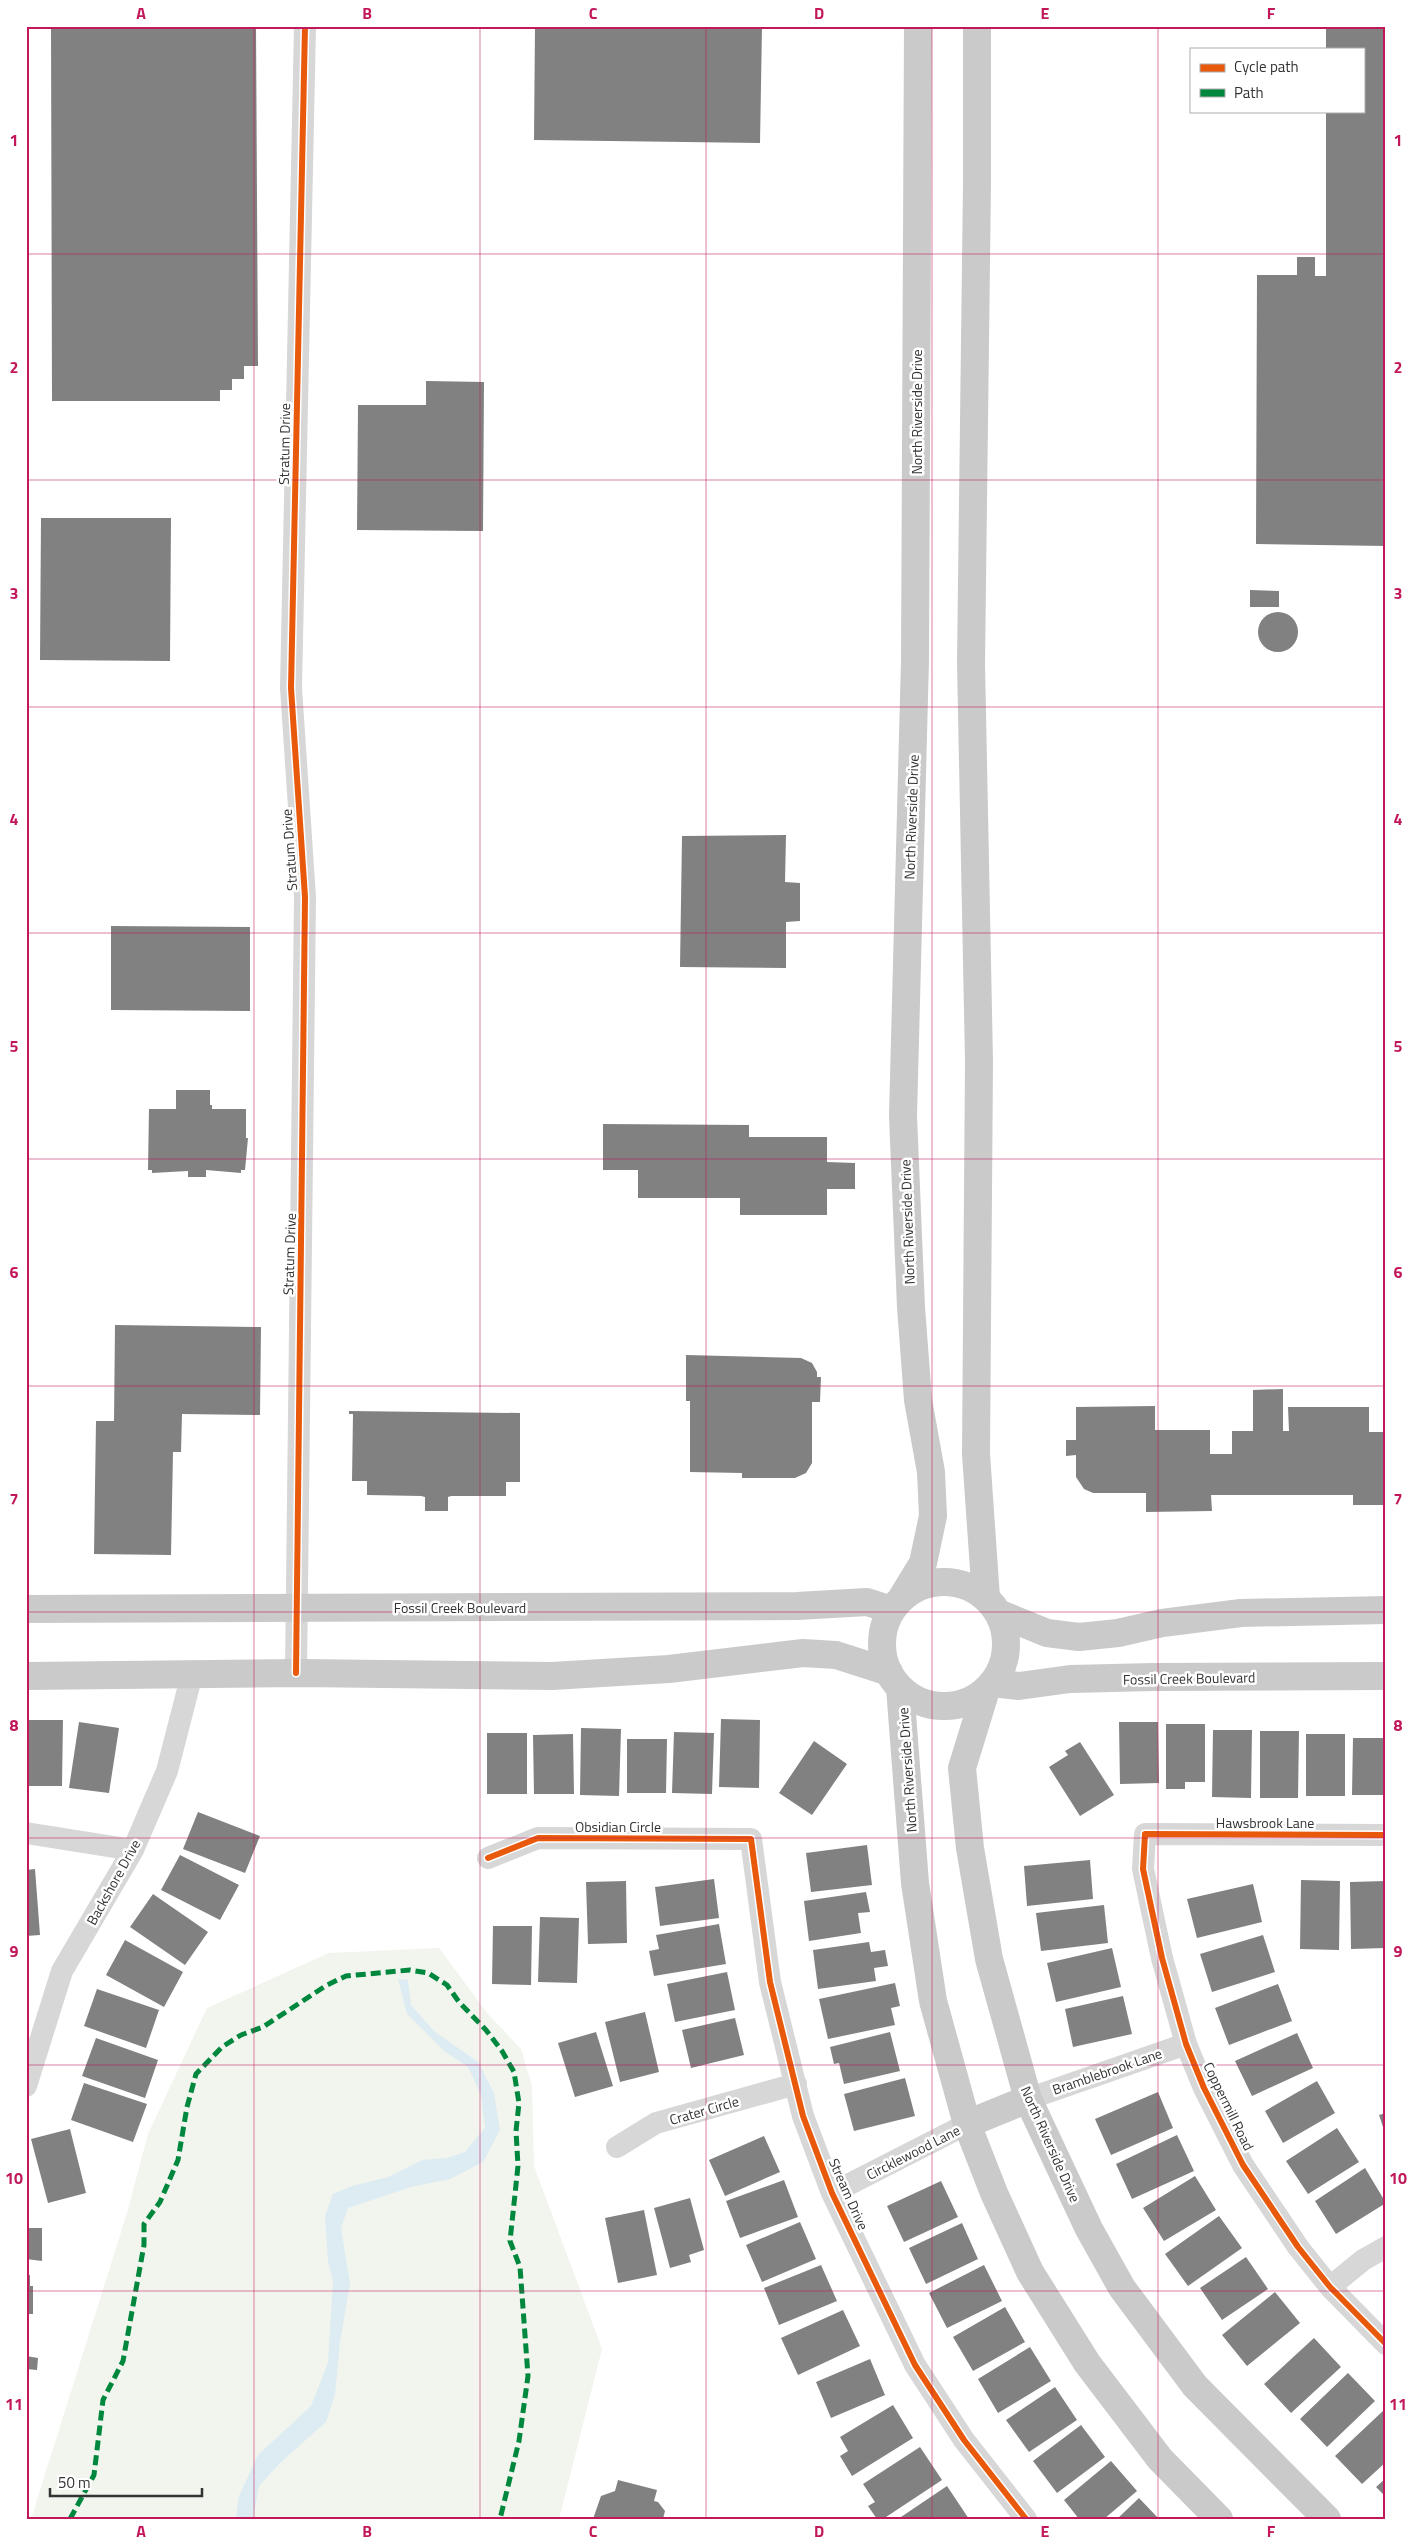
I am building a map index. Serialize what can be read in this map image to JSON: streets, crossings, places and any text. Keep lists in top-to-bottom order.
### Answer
{
  "streets": {
    "main road": ["North Riverside Drive", "Fossil Creek Boulevard"],
    "street": [
      "Stratum Drive",
      "Hawsbrook Lane",
      "Obsidian Circle",
      "Backshore Drive",
      "Bramblebrook Lane",
      "Coppermill Road",
      "Crater Circle",
      "Circklewood Lane",
      "Stream Drive"
    ]
  },
  "crossings": [
    ["North Riverside Drive", "Fossil Creek Boulevard"],
    ["North Riverside Drive", "Bramblebrook Lane"],
    ["North Riverside Drive", "Circklewood Lane"],
    ["Stratum Drive", "Fossil Creek Boulevard"],
    ["Hawsbrook Lane", "Coppermill Road"],
    ["Obsidian Circle", "Stream Drive"],
    ["Bramblebrook Lane", "Coppermill Road"],
    ["Crater Circle", "Stream Drive"],
    ["Circklewood Lane", "Stream Drive"]
  ],
  "legend": ["Cycle path", "Path"],
  "scale_bar": "50 m",
  "grid": {
    "columns": [
      "A",
      "B",
      "C",
      "D",
      "E",
      "F"
    ],
    "rows": [
      "1",
      "2",
      "3",
      "4",
      "5",
      "6",
      "7",
      "8",
      "9",
      "10",
      "11"
    ]
  }
}
